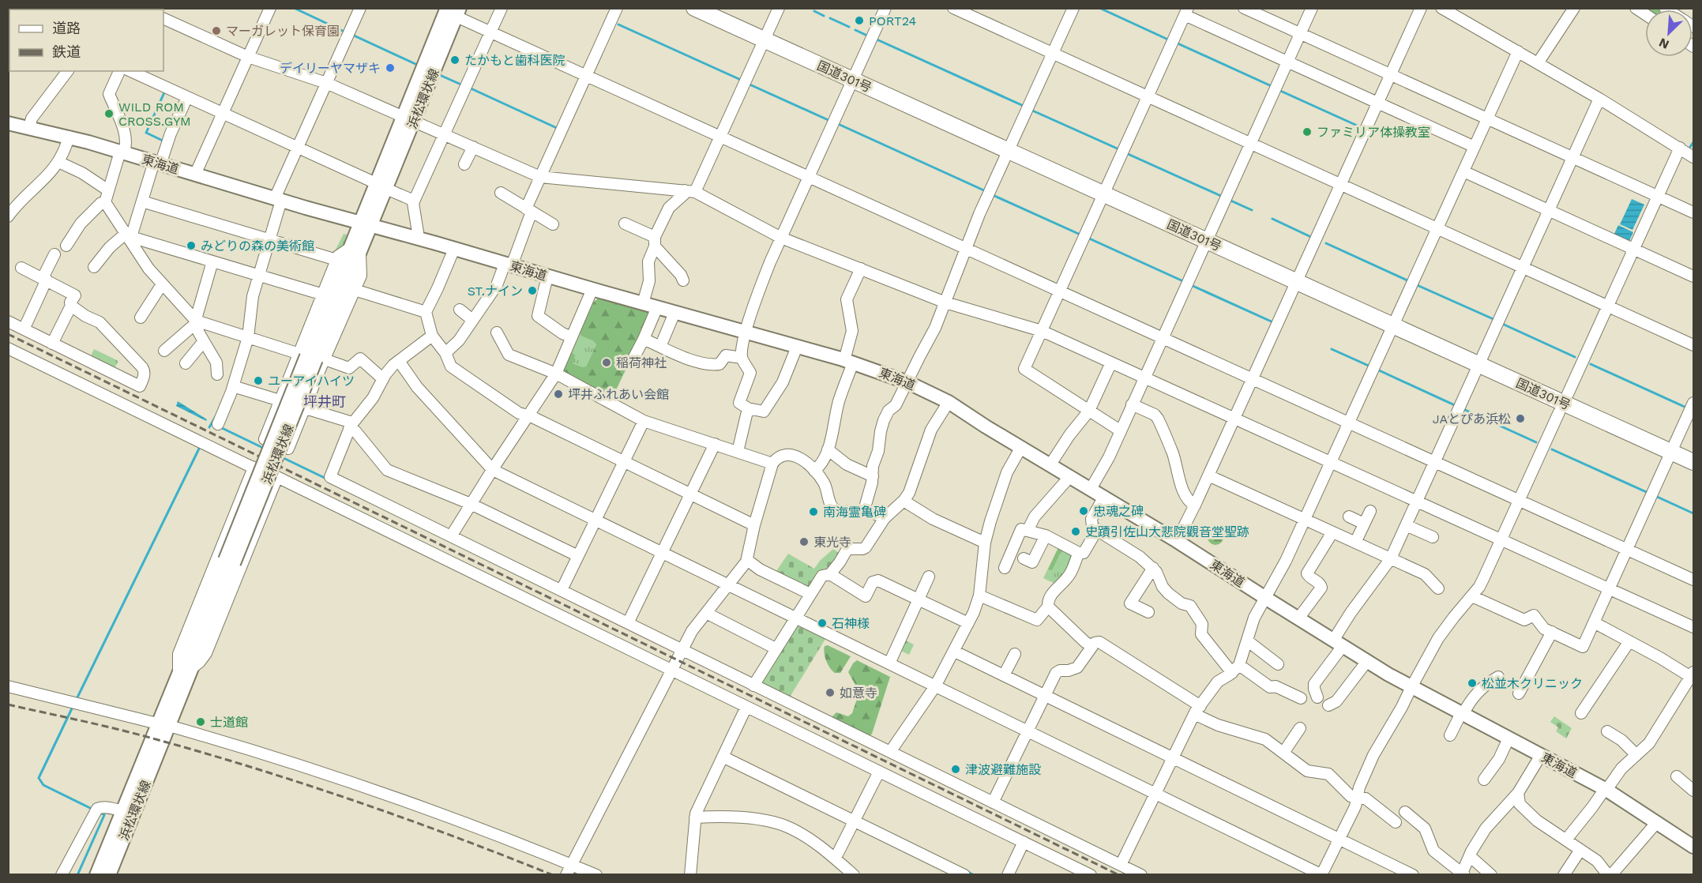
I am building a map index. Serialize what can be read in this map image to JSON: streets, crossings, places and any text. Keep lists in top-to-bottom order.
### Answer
{
  "streets": {
    "highway": ["国道301号"],
    "main road": ["浜松環状線", "東海道"]
  },
  "crossings": [
    ["浜松環状線", "東海道"]
  ],
  "districts": ["坪井町"],
  "places": [
    "PORT24",
    "マーガレット保育園",
    "たかもと歯科医院",
    "デイリーヤマザキ",
    "WILD ROM CROSS.GYM",
    "ファミリア体操教室",
    "みどりの森の美術館",
    "ST.ナイン",
    "稲荷神社",
    "ユーアイハイツ",
    "坪井ふれあい会館",
    "JAとぴあ浜松",
    "忠魂之碑",
    "南海霊亀碑",
    "史蹟引佐山大悲院觀音堂聖跡",
    "東光寺",
    "石神様",
    "松並木クリニック",
    "如意寺",
    "士道館",
    "津波避難施設"
  ],
  "legend": ["道路", "鉄道"],
  "north": "bottom left"
}
